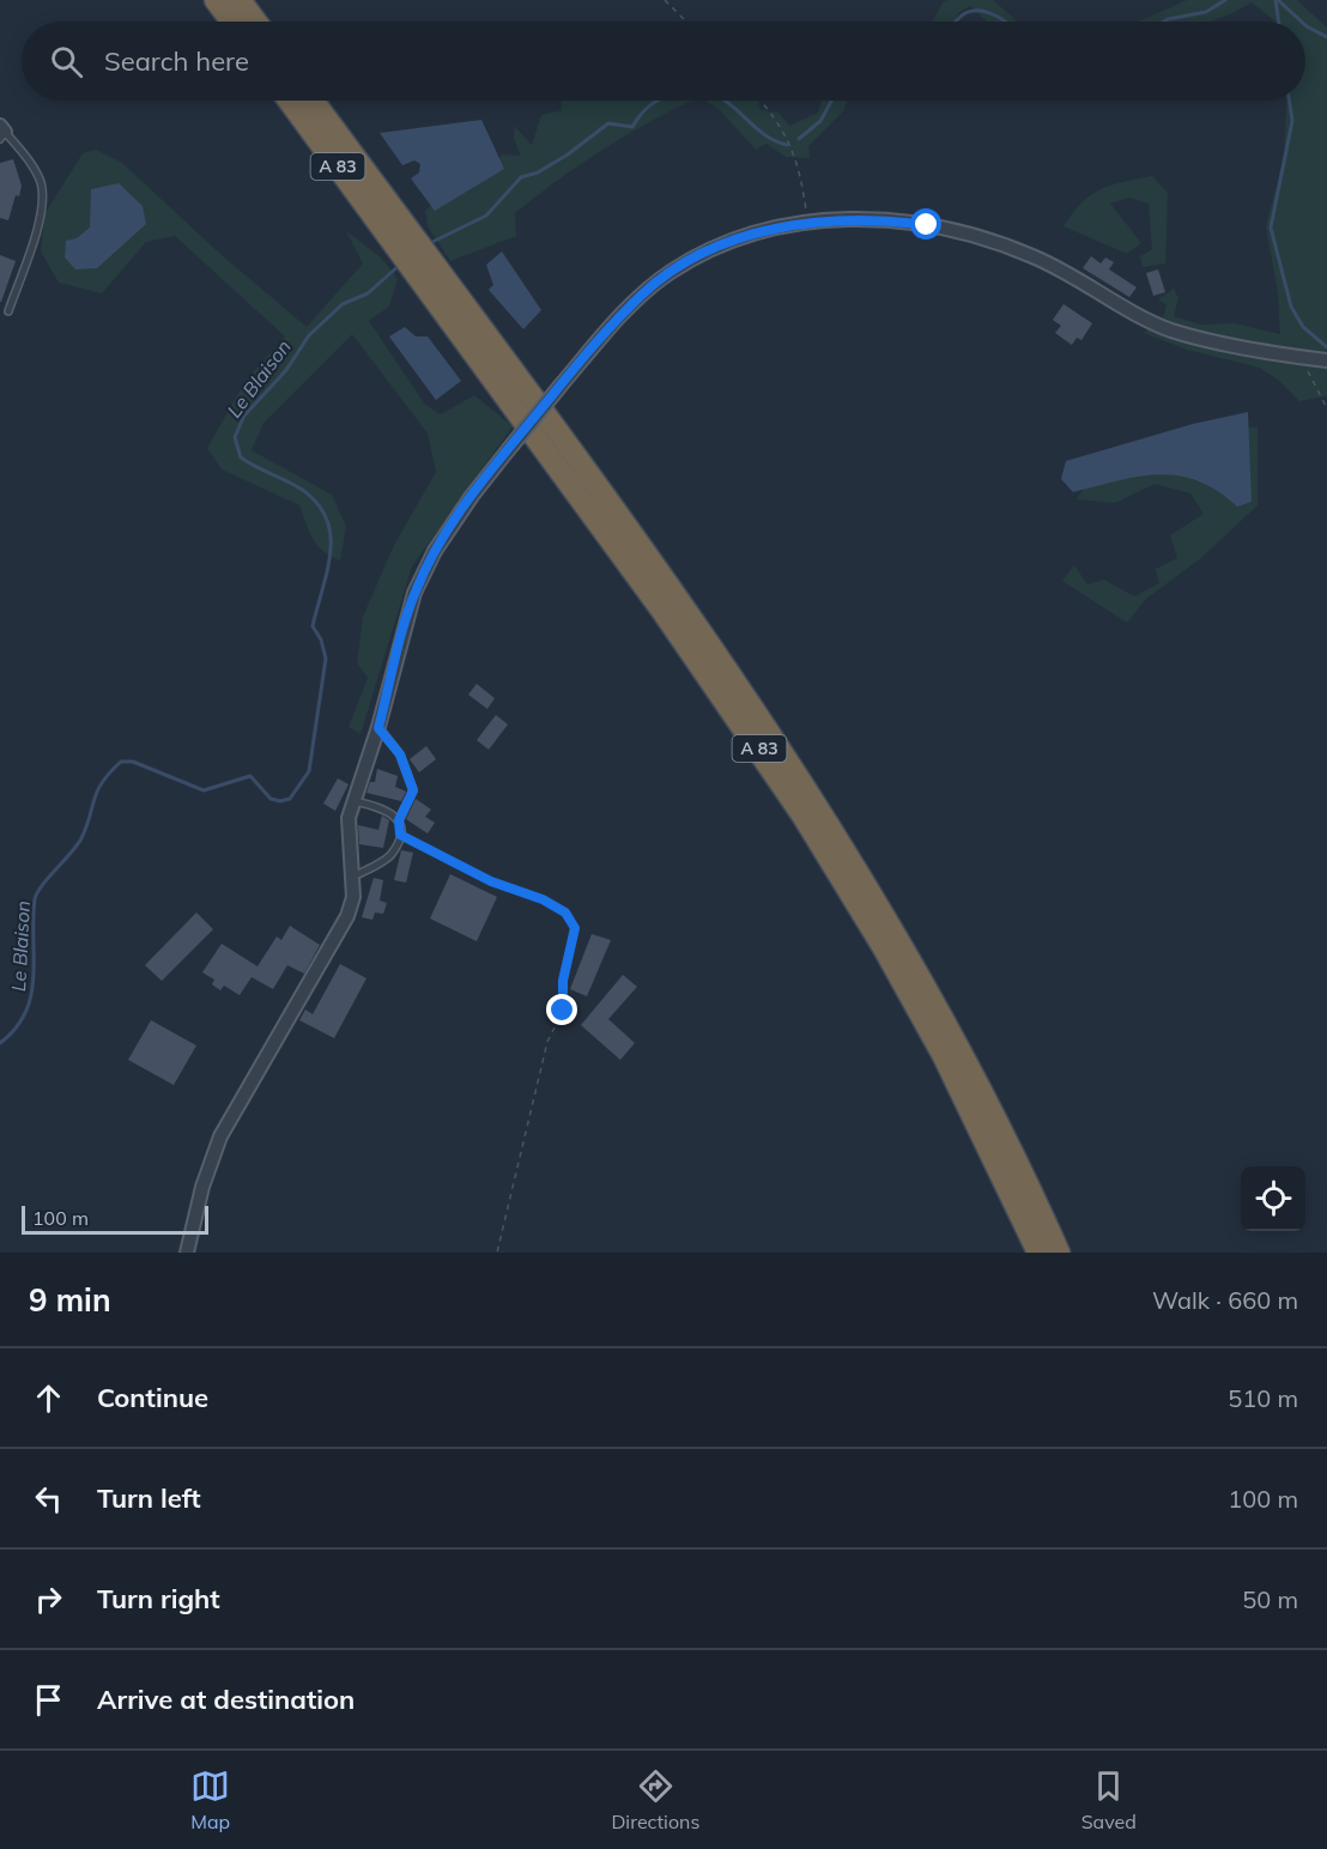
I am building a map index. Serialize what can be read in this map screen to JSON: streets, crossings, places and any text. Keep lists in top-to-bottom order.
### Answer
{
  "streets": {
    "highway": ["A 83"]
  },
  "water": ["Le Blaison"],
  "scale_bar": "100 m",
  "page": {
    "search": "Search here",
    "scale": "100 m",
    "heading": ["9 min", "Walk · 660 m"],
    "list": [
      ["Continue", "510 m"],
      ["Turn left", "100 m"],
      ["Turn right", "50 m"],
      "Arrive at destination"
    ],
    "nav": ["Map", "Directions", "Saved"]
  }
}
